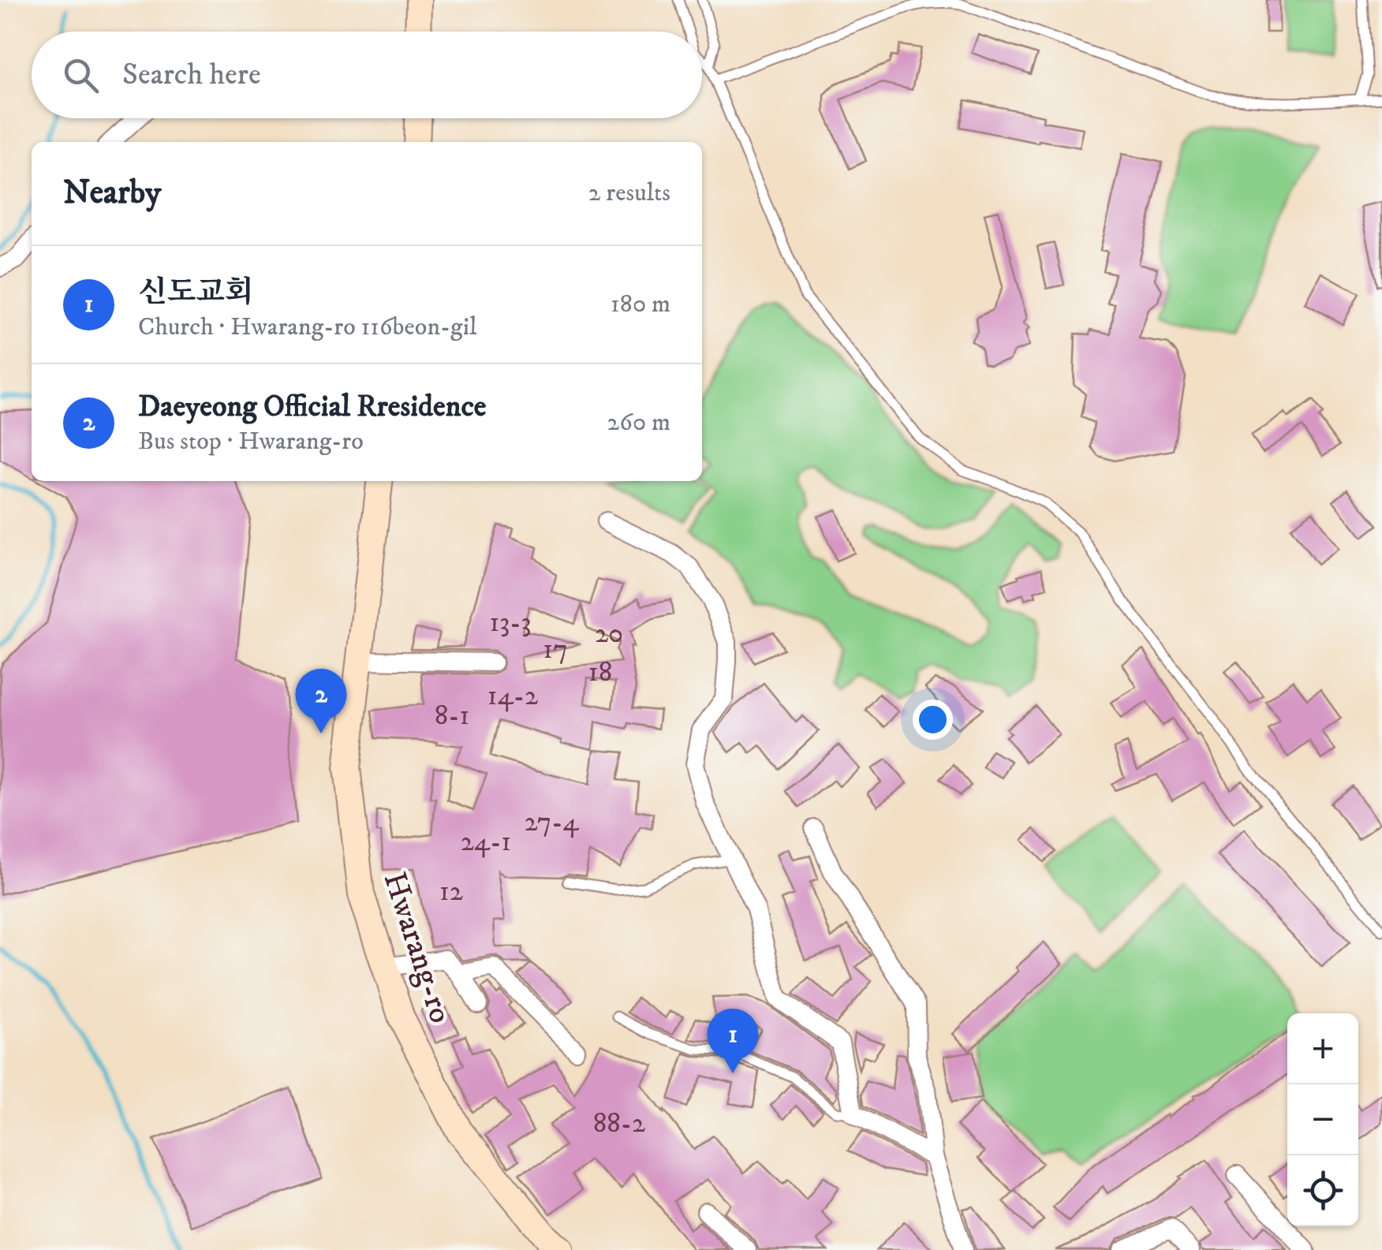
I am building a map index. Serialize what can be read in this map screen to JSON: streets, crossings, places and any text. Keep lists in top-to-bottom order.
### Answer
{
  "streets": {
    "main road": ["Hwarang-ro"]
  },
  "house_numbers": [
    "13-3",
    "20",
    "17",
    "18",
    "14-2",
    "8-1",
    "27-4",
    "24-1",
    "12",
    "88-2"
  ],
  "page": {
    "search": "Search here",
    "heading": ["Nearby", "2 results"],
    "list": [
      {
        "mark": "1",
        "name": "신도교회",
        "note": "Church · Hwarang-ro 116beon-gil",
        "value": "180 m"
      },
      {
        "mark": "2",
        "name": "Daeyeong Official Rresidence",
        "note": "Bus stop · Hwarang-ro",
        "value": "260 m"
      }
    ],
    "pins": ["2", "1"],
    "map_buttons": ["+", "−"]
  }
}
